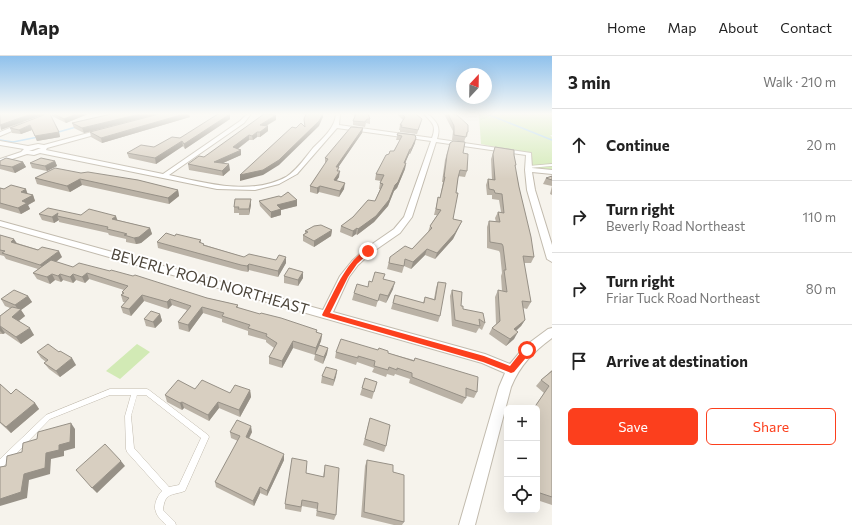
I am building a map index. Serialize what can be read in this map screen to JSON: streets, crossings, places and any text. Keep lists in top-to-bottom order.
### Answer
{
  "streets": {
    "street": ["BEVERLY ROAD NORTHEAST"]
  },
  "north": "top",
  "page": {
    "header": "Map",
    "nav": [
      "Home",
      "Map",
      "About",
      "Contact"
    ],
    "heading": ["3 min", "Walk · 210 m"],
    "list": [
      ["Continue", "20 m"],
      ["Turn right", "Beverly Road Northeast", "110 m"],
      ["Turn right", "Friar Tuck Road Northeast", "80 m"],
      "Arrive at destination"
    ],
    "buttons": ["Save", "Share"],
    "map_buttons": ["+", "−"]
  }
}
